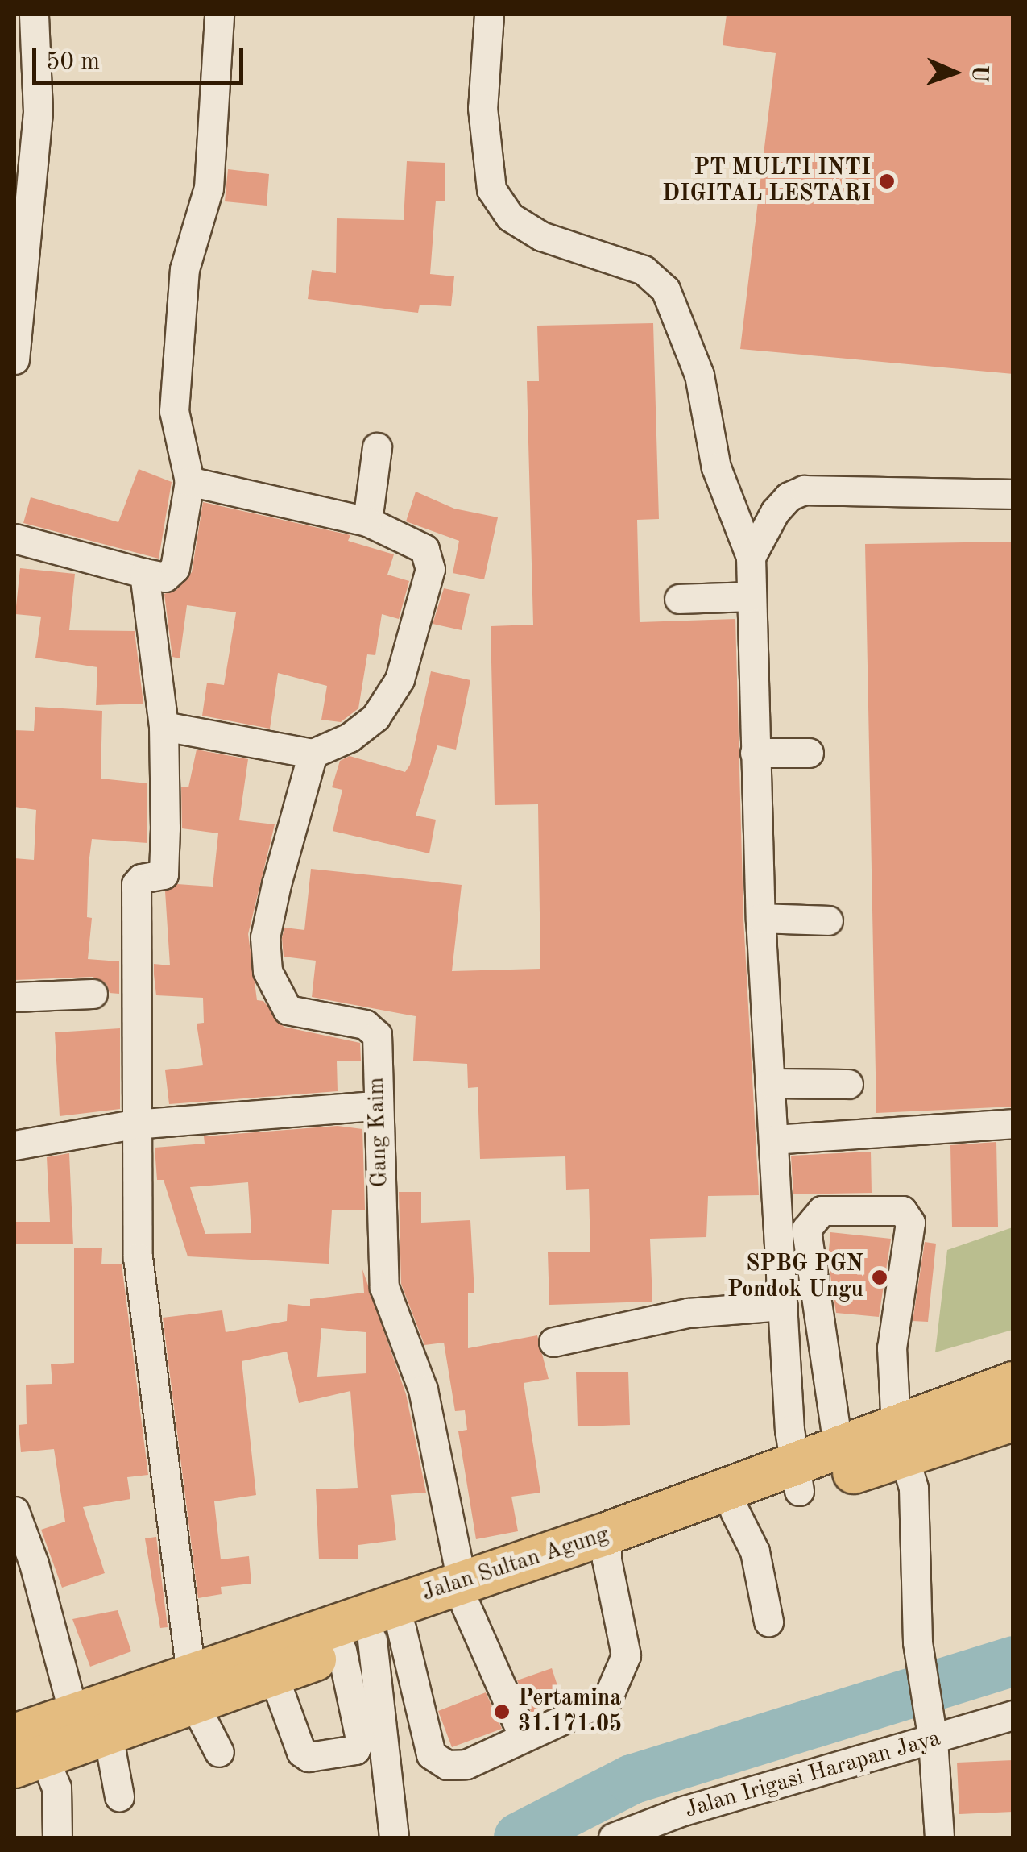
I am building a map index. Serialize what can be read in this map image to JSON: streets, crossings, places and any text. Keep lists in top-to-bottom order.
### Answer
{
  "streets": {
    "highway": ["Jalan Sultan Agung"],
    "street": ["Gang Kaim", "Jalan Irigasi Harapan Jaya"]
  },
  "crossings": [
    ["Gang Kaim", "Jalan Sultan Agung"]
  ],
  "places": ["PT MULTI INTI DIGITAL LESTARI", "SPBG PGN Pondok Ungu", "Pertamina 31.171.05"],
  "scale_bar": "50 m",
  "north": "right"
}
